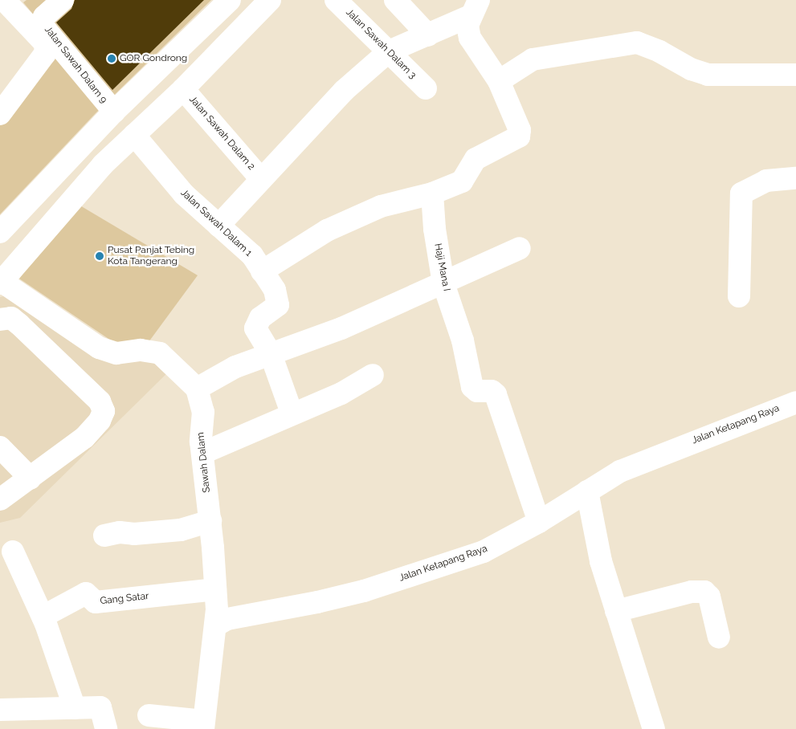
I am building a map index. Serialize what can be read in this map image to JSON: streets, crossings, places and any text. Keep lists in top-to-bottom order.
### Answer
{
  "streets": {
    "street": [
      "Jalan Sawah Dalam 3",
      "Jalan Sawah Dalam 9",
      "Jalan Sawah Dalam 2",
      "Jalan Sawah Dalam 1",
      "Haji Mana I",
      "Jalan Ketapang Raya",
      "Sawah Dalam",
      "Gang Satar"
    ]
  },
  "crossings": [
    ["Haji Mana I", "Jalan Ketapang Raya"],
    ["Jalan Ketapang Raya", "Sawah Dalam"],
    ["Sawah Dalam", "Gang Satar"]
  ],
  "places": ["GOR Gondrong", "Pusat Panjat Tebing Kota Tangerang"]
}
